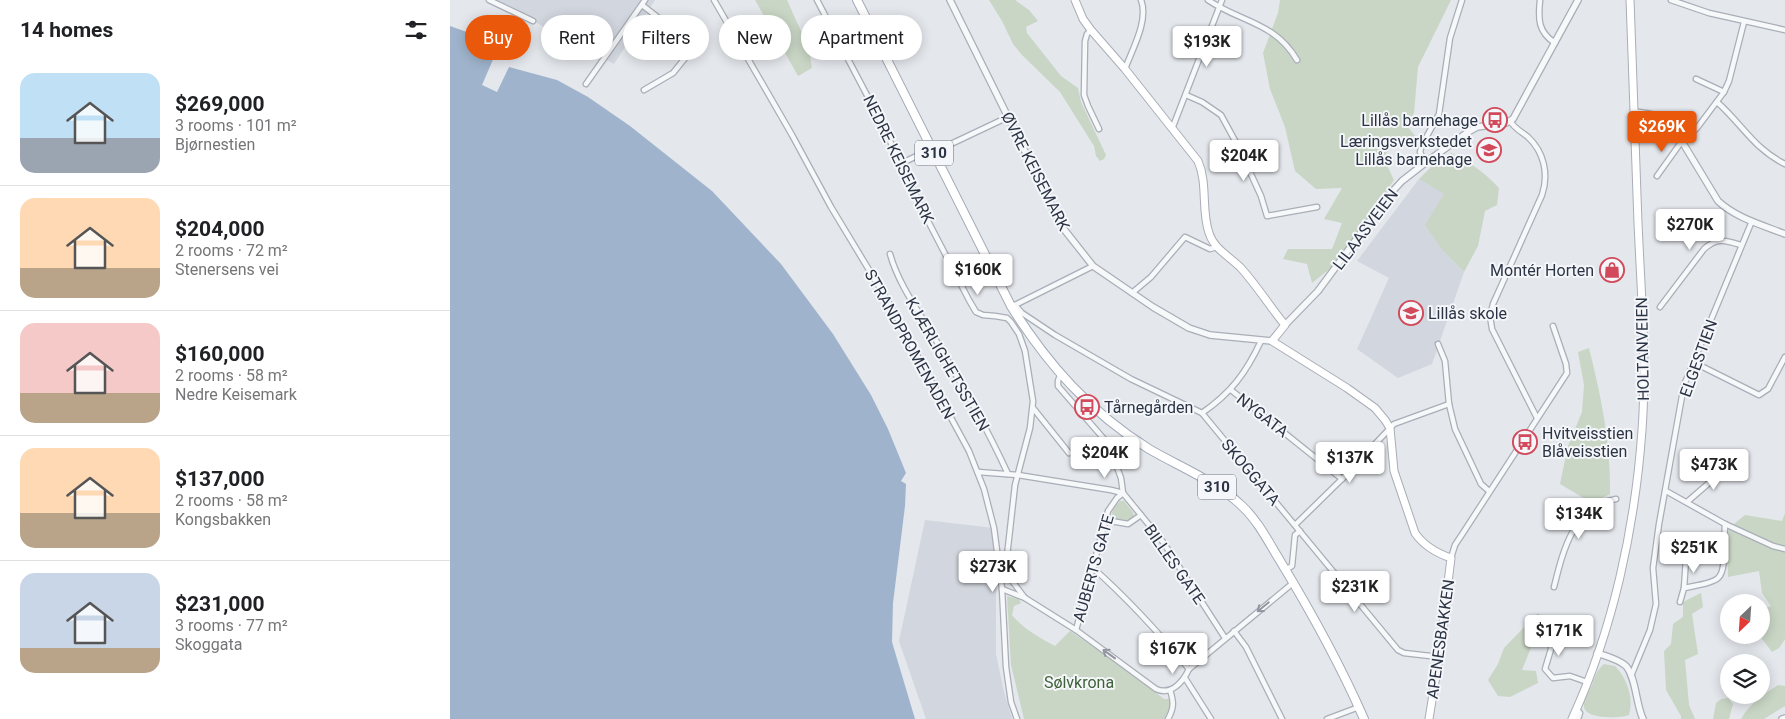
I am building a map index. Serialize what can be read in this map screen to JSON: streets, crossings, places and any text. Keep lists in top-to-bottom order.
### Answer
{
  "streets": {
    "main road": [
      "310",
      "LILAASVEIEN",
      "HOLTANVEIEN",
      "APENESBAKKEN"
    ],
    "street": [
      "NEDRE KEISEMARK",
      "ØVRE KEISEMARK",
      "STRANDPROMENADEN",
      "ELGESTIEN",
      "KJÆRLIGHETSSTIEN",
      "NYGATA",
      "SKOGGATA",
      "BILLES GATE",
      "AUBERTS GATE"
    ]
  },
  "crossings": [
    ["310", "BILLES GATE"],
    ["NEDRE KEISEMARK", "AUBERTS GATE"],
    ["ØVRE KEISEMARK", "LILAASVEIEN"],
    ["STRANDPROMENADEN", "AUBERTS GATE"],
    ["KJÆRLIGHETSSTIEN", "AUBERTS GATE"],
    ["SKOGGATA", "APENESBAKKEN"],
    ["BILLES GATE", "AUBERTS GATE"]
  ],
  "parks": ["Sølvkrona"],
  "places": {
    "bus stop": ["Lillås barnehage", "Tårnegården", "Hvitveisstien Blåveisstien"],
    "school or university": ["Læringsverkstedet Lillås barnehage", "Lillås skole"],
    "shop": ["Montér Horten"]
  },
  "north": "bottom left",
  "page": {
    "heading": "14 homes",
    "chip": [
      "Buy",
      "Rent",
      "Filters",
      "New",
      "Apartment"
    ],
    "price": [
      "$193K",
      "$269K",
      "$204K",
      "$270K",
      "$160K",
      "$204K",
      "$137K",
      "$473K",
      "$134K",
      "$251K",
      "$273K",
      "$231K",
      "$171K",
      "$167K"
    ],
    "list": [
      {
        "name": "$269,000",
        "note": "3 rooms · 101 m² · Bjørnestien"
      },
      {
        "name": "$204,000",
        "note": "2 rooms · 72 m² · Stenersens vei"
      },
      {
        "name": "$160,000",
        "note": "2 rooms · 58 m² · Nedre Keisemark"
      },
      {
        "name": "$137,000",
        "note": "2 rooms · 58 m² · Kongsbakken"
      },
      {
        "name": "$231,000",
        "note": "3 rooms · 77 m² · Skoggata"
      }
    ]
  }
}
